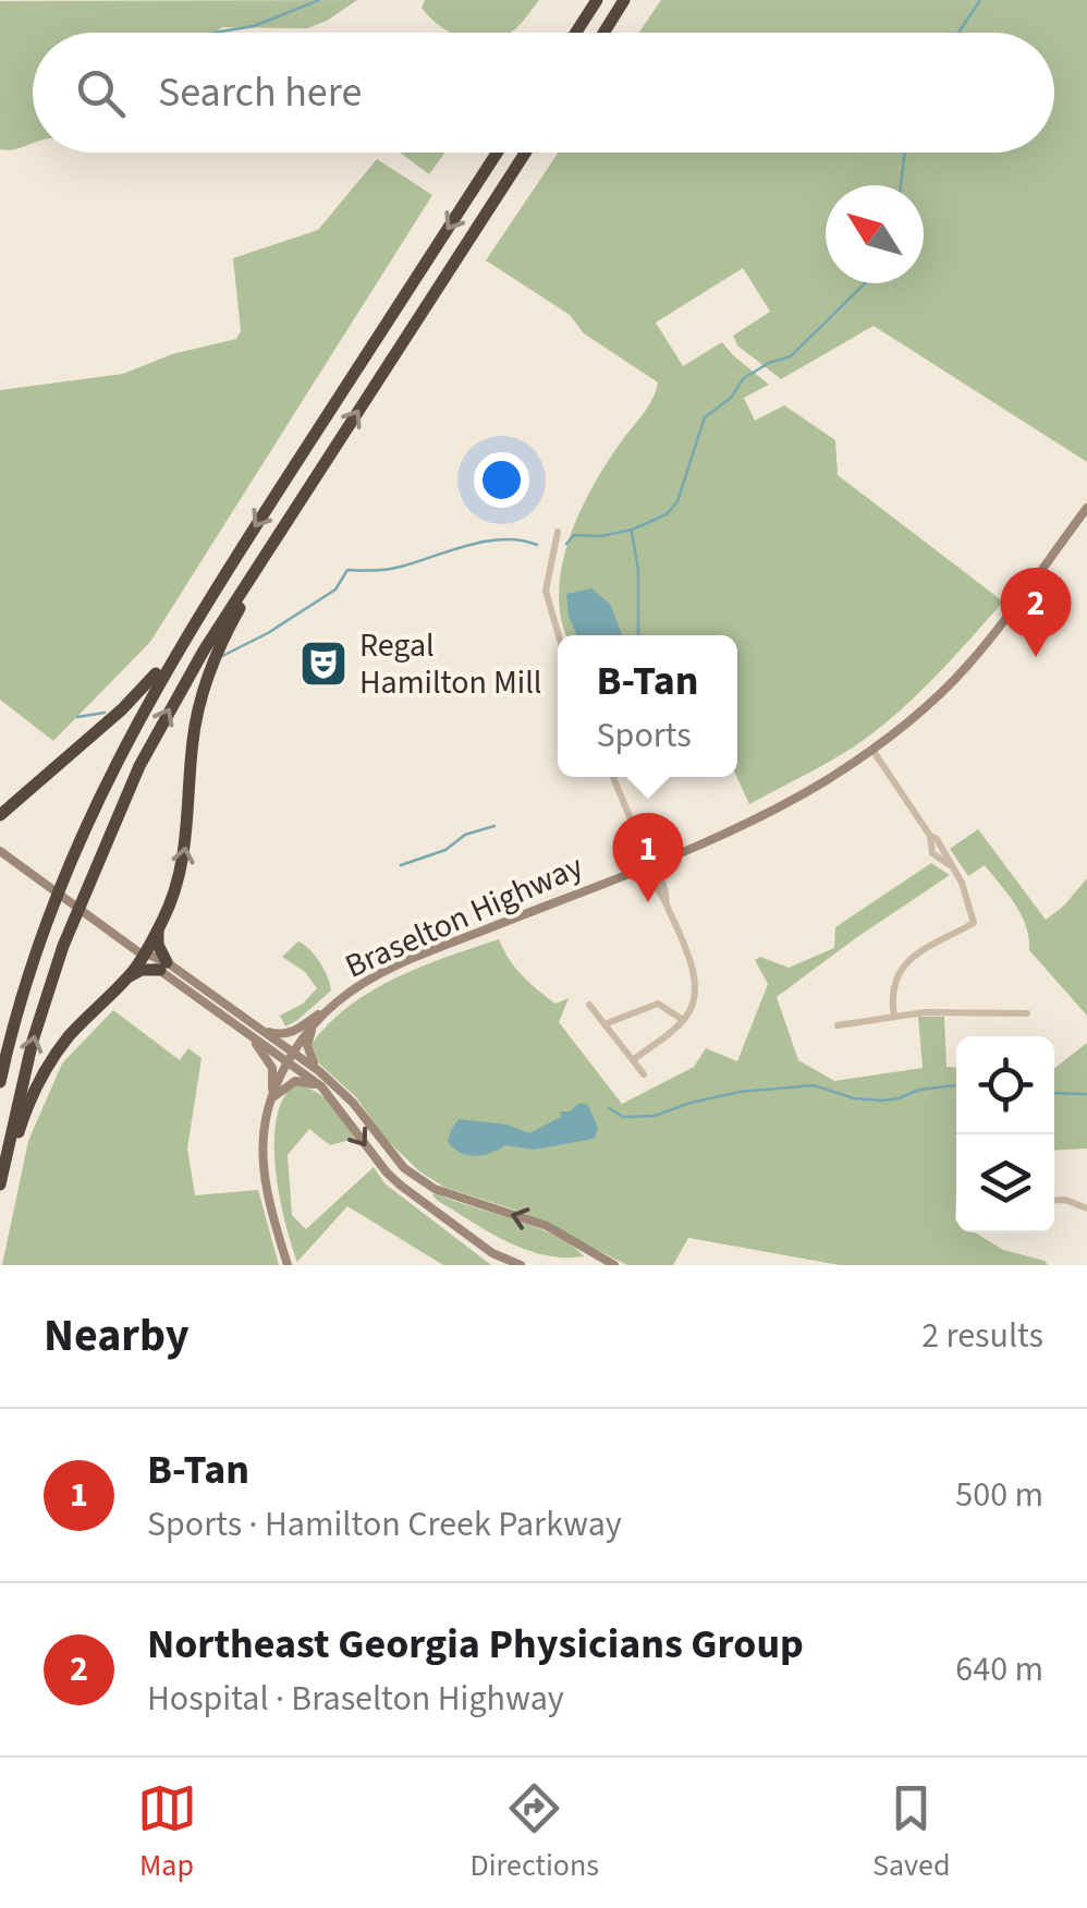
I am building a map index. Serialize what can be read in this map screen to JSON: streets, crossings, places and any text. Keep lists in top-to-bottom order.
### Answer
{
  "streets": {
    "main road": ["Braselton Highway"]
  },
  "places": {
    "theatre": ["Regal Hamilton Mill"]
  },
  "north": "top left",
  "page": {
    "search": "Search here",
    "pins": ["2", "1"],
    "popup": ["B-Tan", "Sports"],
    "heading": ["Nearby", "2 results"],
    "list": [
      {
        "mark": "1",
        "name": "B-Tan",
        "note": "Sports · Hamilton Creek Parkway",
        "value": "500 m"
      },
      {
        "mark": "2",
        "name": "Northeast Georgia Physicians Group",
        "note": "Hospital · Braselton Highway",
        "value": "640 m"
      }
    ],
    "nav": ["Map", "Directions", "Saved"]
  }
}
